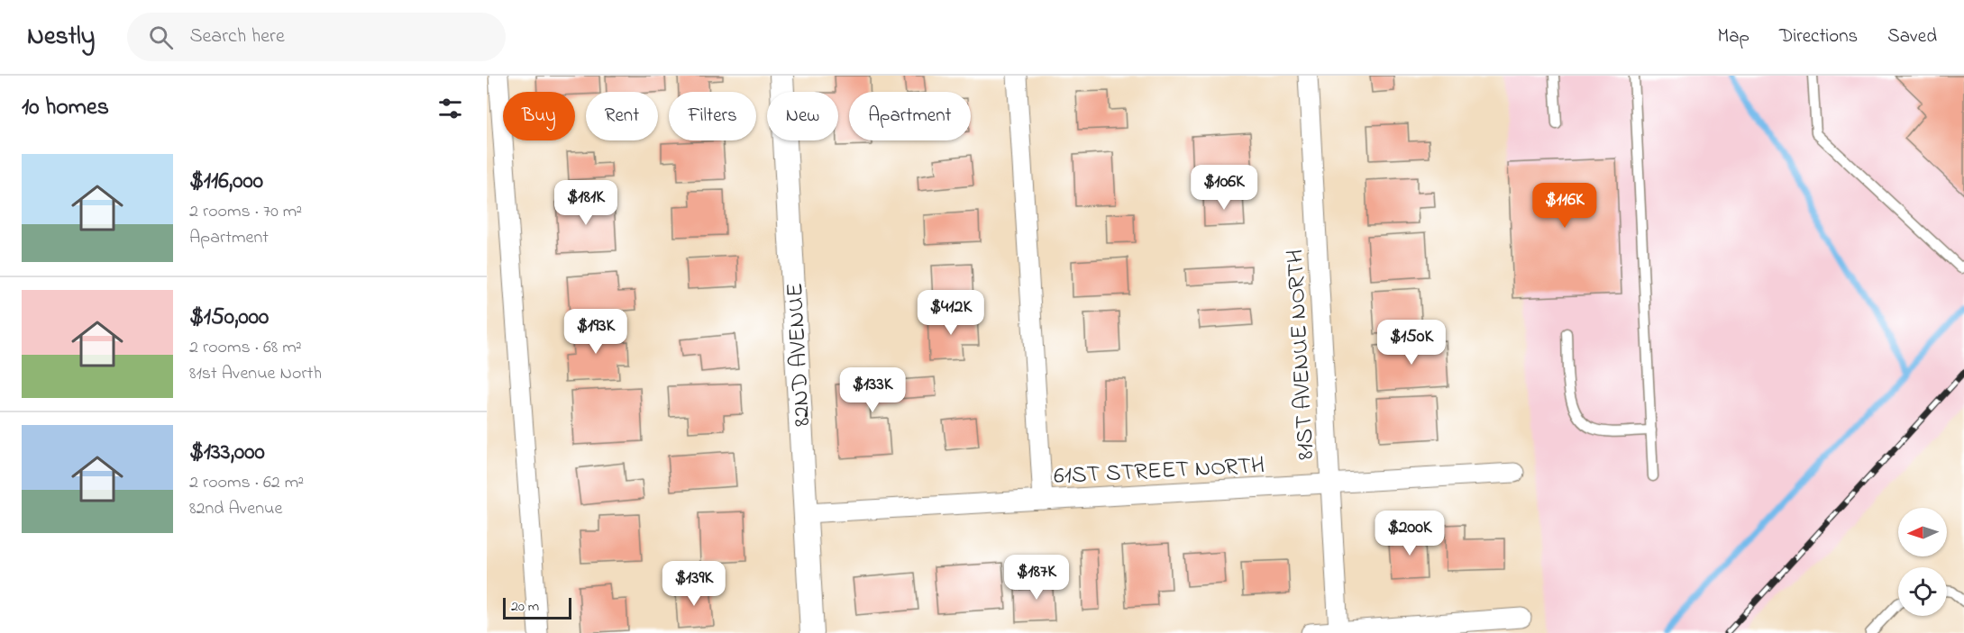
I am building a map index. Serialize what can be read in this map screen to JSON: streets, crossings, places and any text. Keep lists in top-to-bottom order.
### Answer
{
  "streets": {
    "street": ["82ND AVENUE", "81ST AVENUE NORTH", "61ST STREET NORTH"]
  },
  "crossings": [
    ["82ND AVENUE", "61ST STREET NORTH"],
    ["81ST AVENUE NORTH", "61ST STREET NORTH"]
  ],
  "scale_bar": "20 m",
  "north": "left",
  "page": {
    "header": "Nestly",
    "search": "Search here",
    "nav": ["Map", "Directions", "Saved"],
    "heading": "10 homes",
    "chip": [
      "Buy",
      "Rent",
      "Filters",
      "New",
      "Apartment"
    ],
    "list": [
      {
        "name": "$116,000",
        "note": "2 rooms · 70 m² · Apartment"
      },
      {
        "name": "$150,000",
        "note": "2 rooms · 68 m² · 81st Avenue North"
      },
      {
        "name": "$133,000",
        "note": "2 rooms · 62 m² · 82nd Avenue"
      }
    ],
    "price": [
      "$106K",
      "$181K",
      "$116K",
      "$412K",
      "$193K",
      "$150K",
      "$133K",
      "$200K",
      "$187K",
      "$139K"
    ],
    "scale": "20 m"
  }
}
